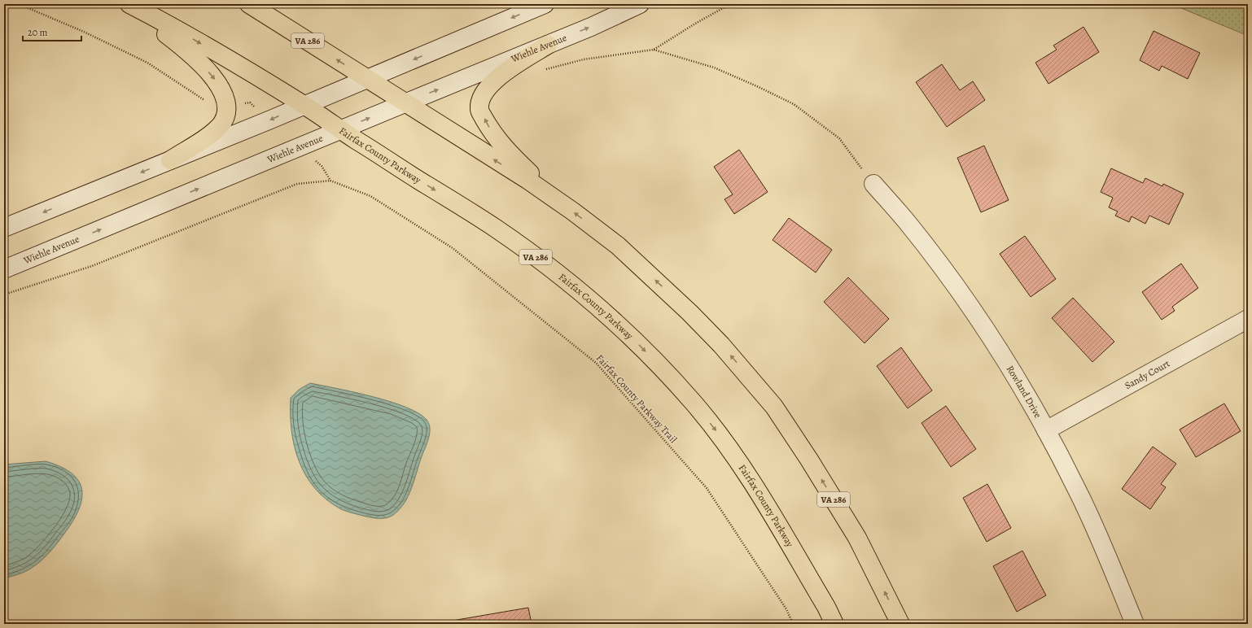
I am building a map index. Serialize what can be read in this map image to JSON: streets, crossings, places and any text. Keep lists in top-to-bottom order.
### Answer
{
  "streets": {
    "highway": ["VA 286", "Fairfax County Parkway"],
    "main road": ["Wiehle Avenue", "Sandy Court", "Rowland Drive"],
    "path": ["Fairfax County Parkway Trail"]
  },
  "crossings": [
    ["VA 286", "Wiehle Avenue"],
    ["Wiehle Avenue", "Fairfax County Parkway"],
    ["Sandy Court", "Rowland Drive"]
  ],
  "scale_bar": "20 m"
}
